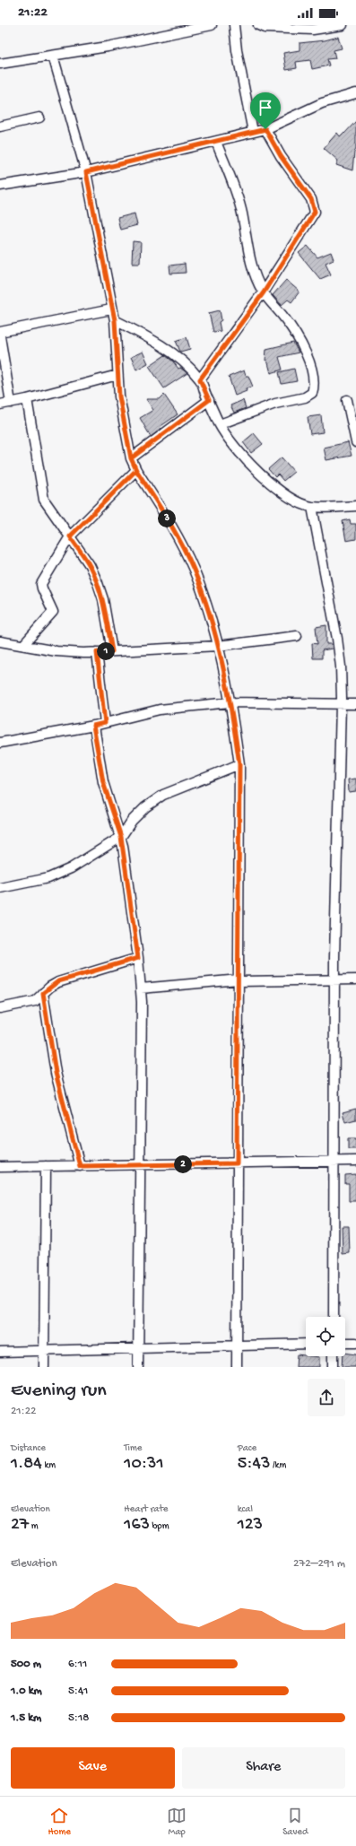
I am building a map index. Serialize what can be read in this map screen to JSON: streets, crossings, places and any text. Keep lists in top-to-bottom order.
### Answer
{
  "page": {
    "status": "21:22",
    "pins": ["3", "1", "2"],
    "heading": ["Evening run", "21:22"],
    "stats": [
      ["Distance", "1.84 km"],
      ["Time", "10:31"],
      ["Pace", "5:43 /km"],
      ["Elevation", "27 m"],
      ["Heart rate", "163 bpm"],
      ["kcal", "123"]
    ],
    "chart": ["Elevation", "272–291 m"],
    "list": [
      {
        "name": "500 m",
        "note": "6:11"
      },
      {
        "name": "1.0 km",
        "note": "5:41"
      },
      {
        "name": "1.5 km",
        "note": "5:18"
      }
    ],
    "buttons": ["Save", "Share"],
    "tabs": ["Home", "Map", "Saved"]
  }
}
